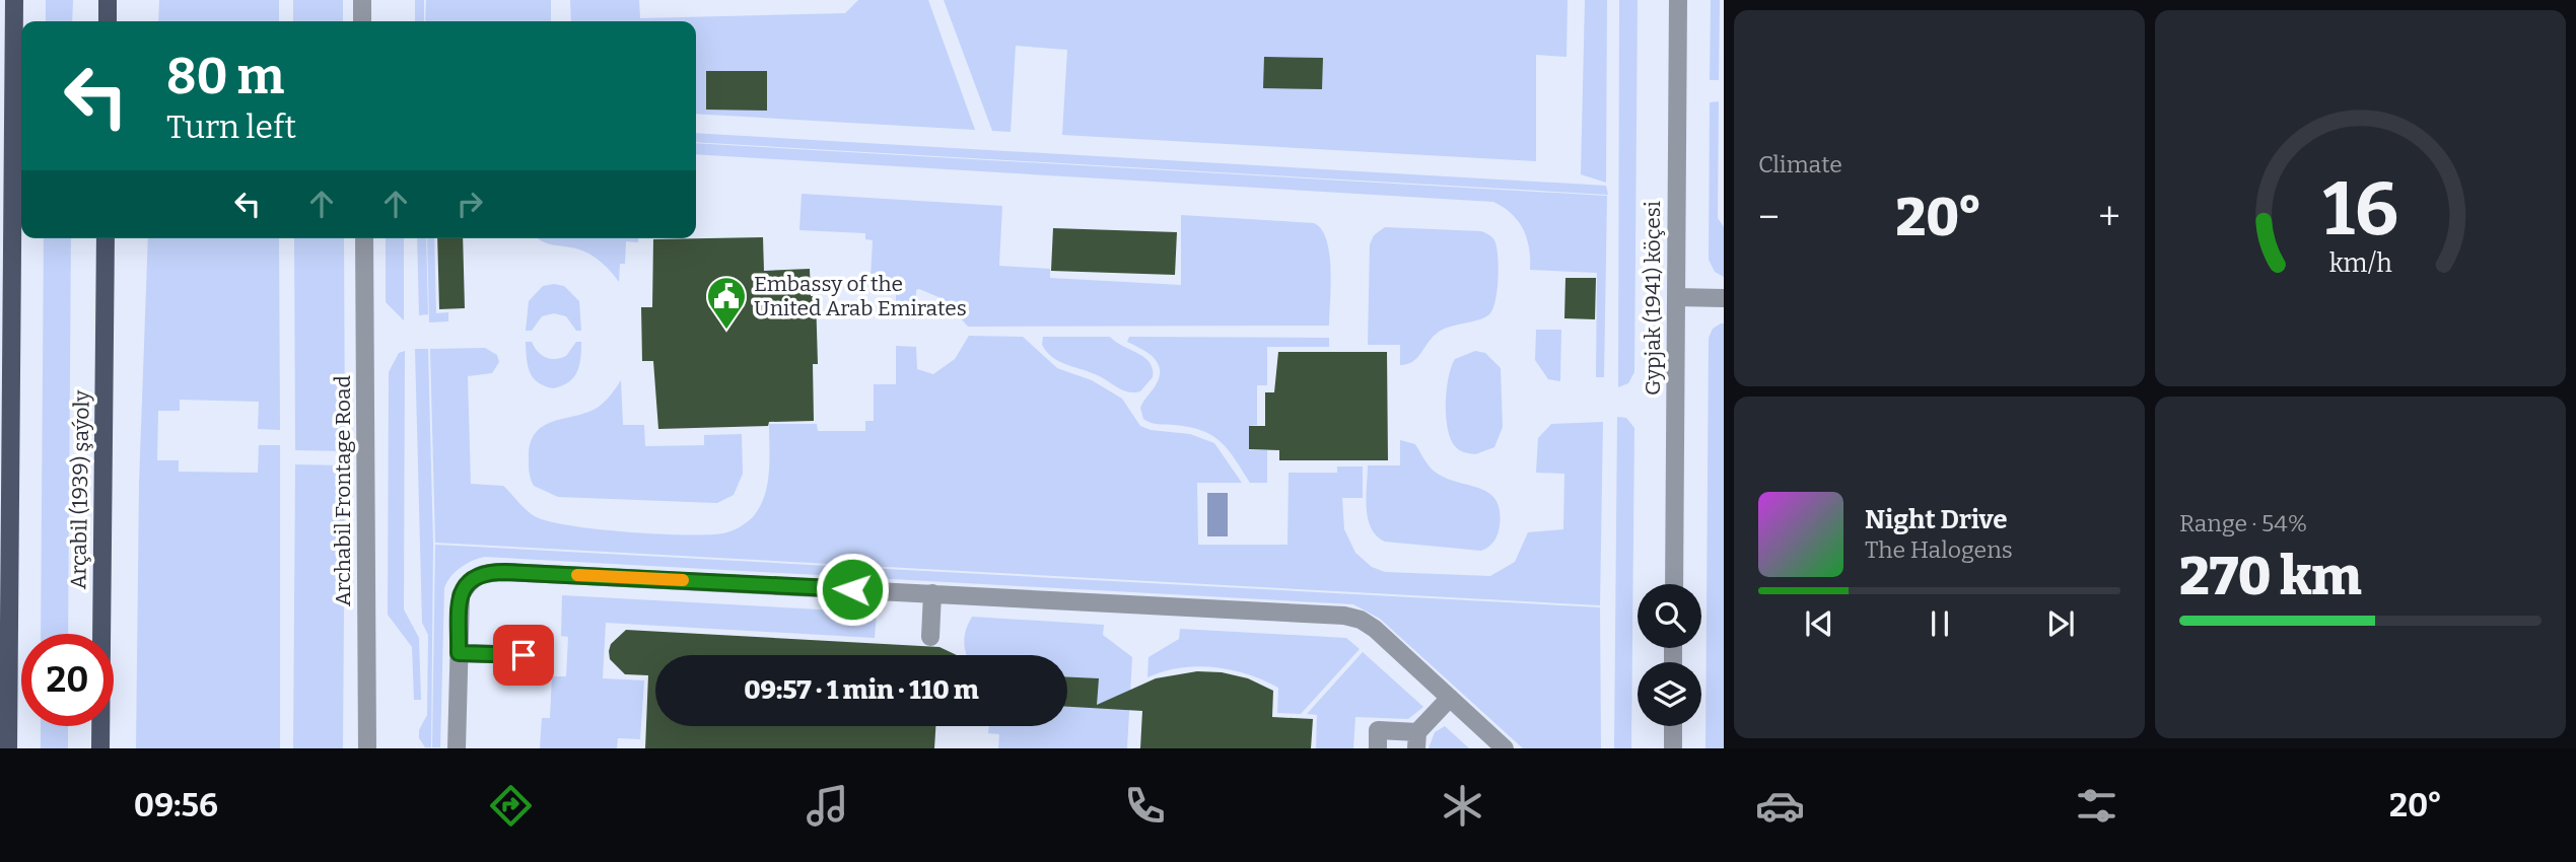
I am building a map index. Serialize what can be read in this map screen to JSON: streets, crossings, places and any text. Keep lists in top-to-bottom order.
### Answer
{
  "streets": {
    "main road": ["Arçabil (1939) şaýoly"],
    "street": ["Gypjak (1941) köçesi", "Archabil Frontage Road"]
  },
  "places": {
    "public building": ["Embassy of the United Arab Emirates"]
  },
  "page": {
    "tile": [
      "Climate",
      ["Range · 54%", "270 km"]
    ],
    "turn": ["80 m", "Turn left"],
    "heat": ["−", "20°", "+"],
    "song": ["Night Drive", "The Halogens"],
    "limit": "20",
    "trip": "09:57 · 1 min · 110 m",
    "tabs": ["09:56", "20°"],
    "gauge": ["16", "km/h"]
  }
}
